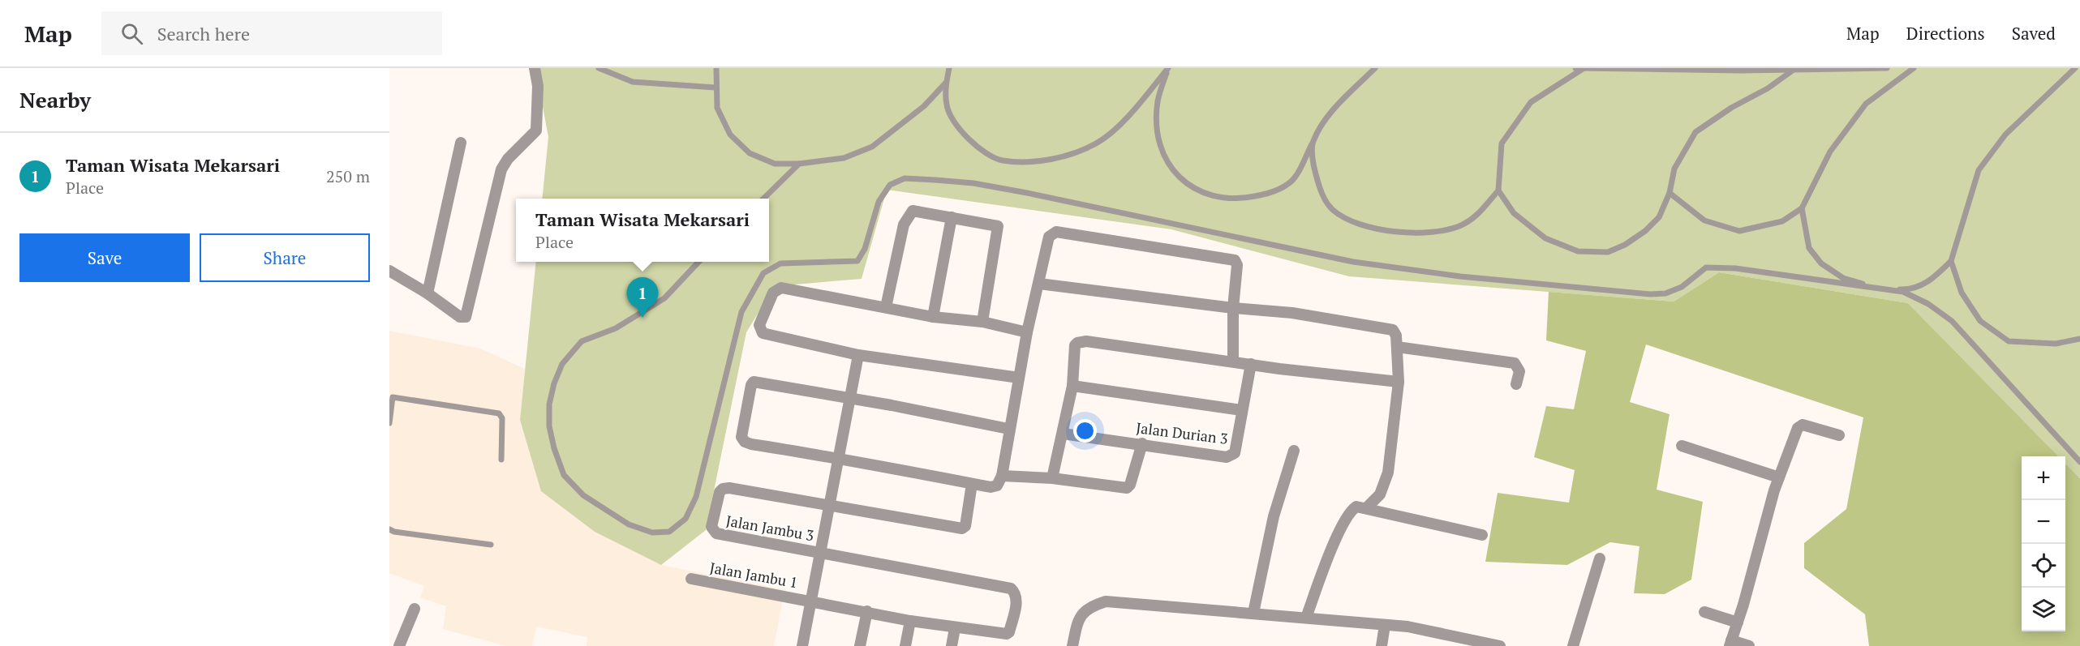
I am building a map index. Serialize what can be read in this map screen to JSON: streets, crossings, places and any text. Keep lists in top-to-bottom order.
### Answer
{
  "streets": {
    "street": ["Jalan Durian 3", "Jalan Jambu 3", "Jalan Jambu 1"]
  },
  "crossings": [
    ["Jalan Jambu 3", "Jalan Jambu 1"]
  ],
  "page": {
    "header": "Map",
    "search": "Search here",
    "nav": ["Map", "Directions", "Saved"],
    "heading": "Nearby",
    "list": [
      {
        "mark": "1",
        "name": "Taman Wisata Mekarsari",
        "note": "Place",
        "value": "250 m"
      }
    ],
    "popup": ["Taman Wisata Mekarsari", "Place"],
    "buttons": ["Save", "Share"],
    "pins": "1",
    "map_buttons": ["+", "−"]
  }
}
